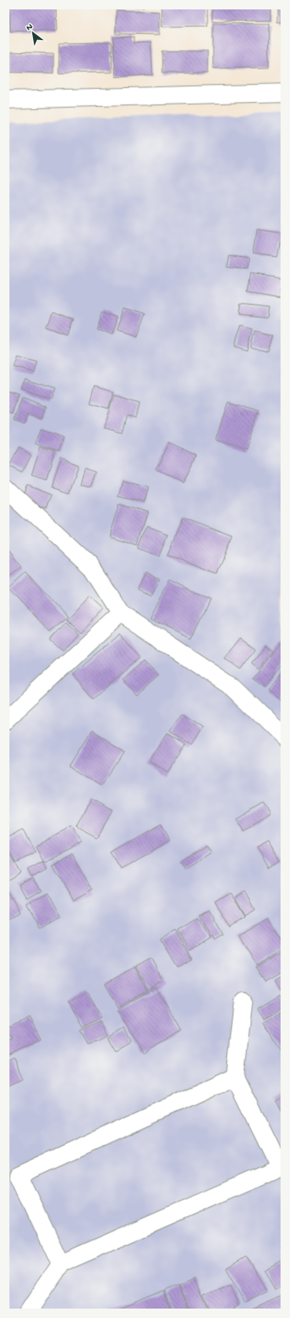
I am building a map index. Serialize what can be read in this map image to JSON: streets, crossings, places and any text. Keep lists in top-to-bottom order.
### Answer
{
  "north": "top left"
}
